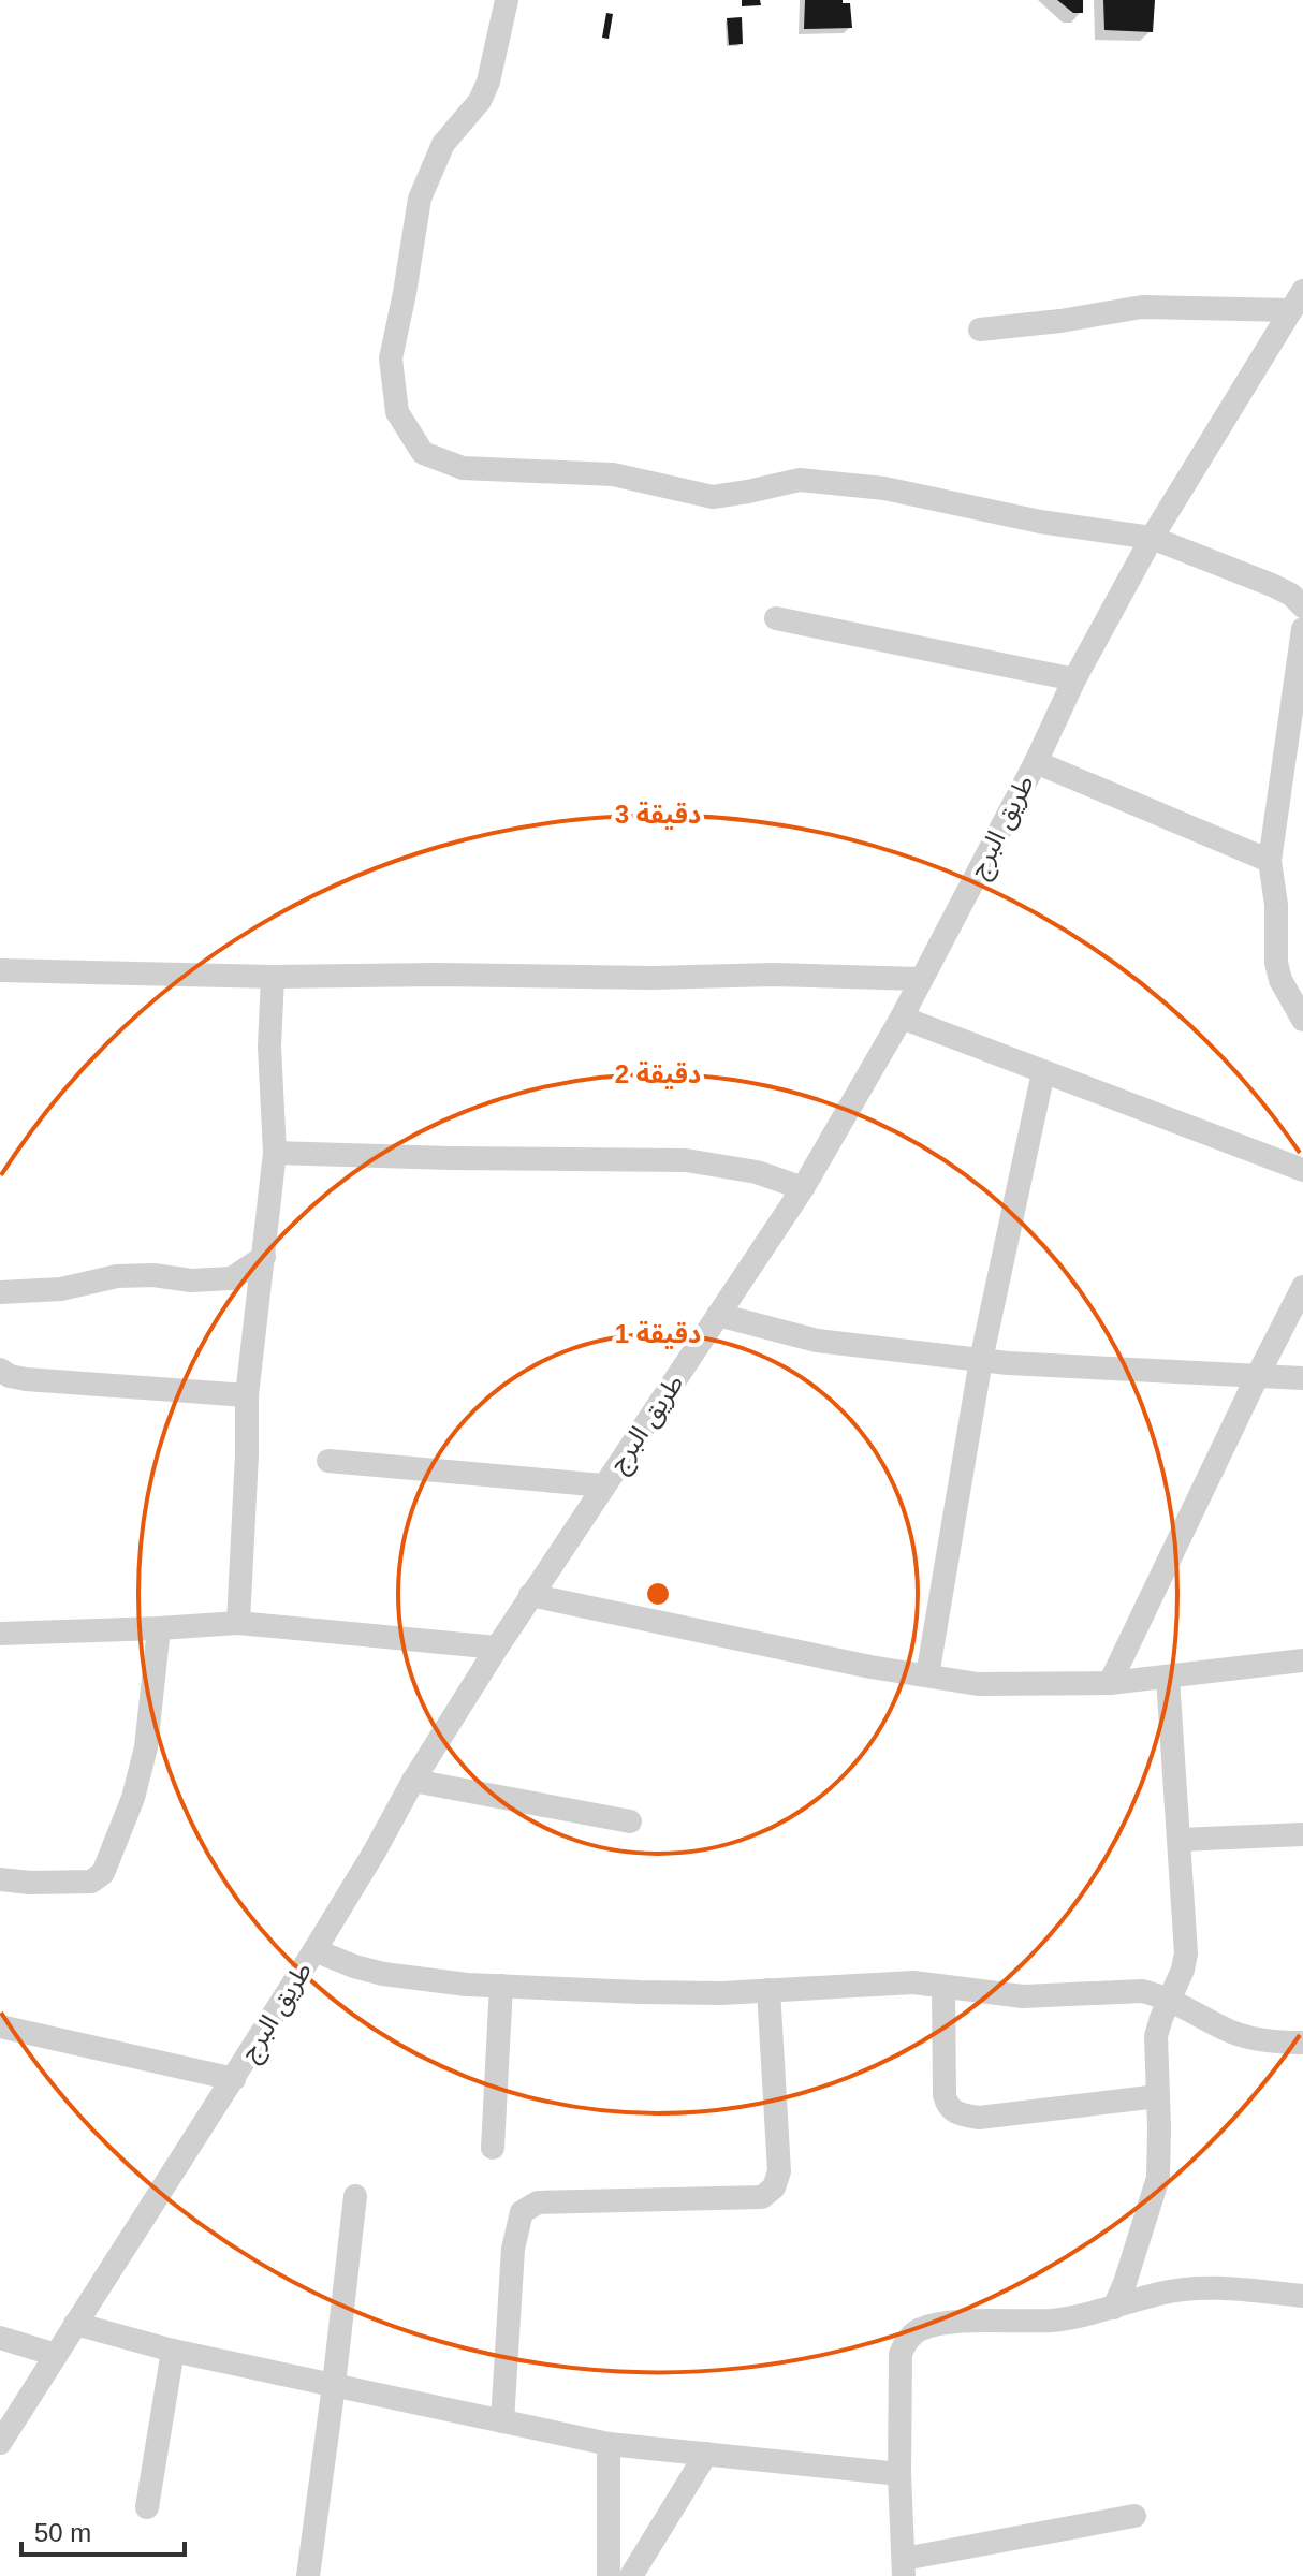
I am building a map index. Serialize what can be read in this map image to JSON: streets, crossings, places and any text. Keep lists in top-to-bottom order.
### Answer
{
  "streets": {
    "street": ["طريق البرج"]
  },
  "scale_bar": "50 m",
  "rings": ["3 دقيقة", "2 دقيقة", "1 دقيقة"]
}
